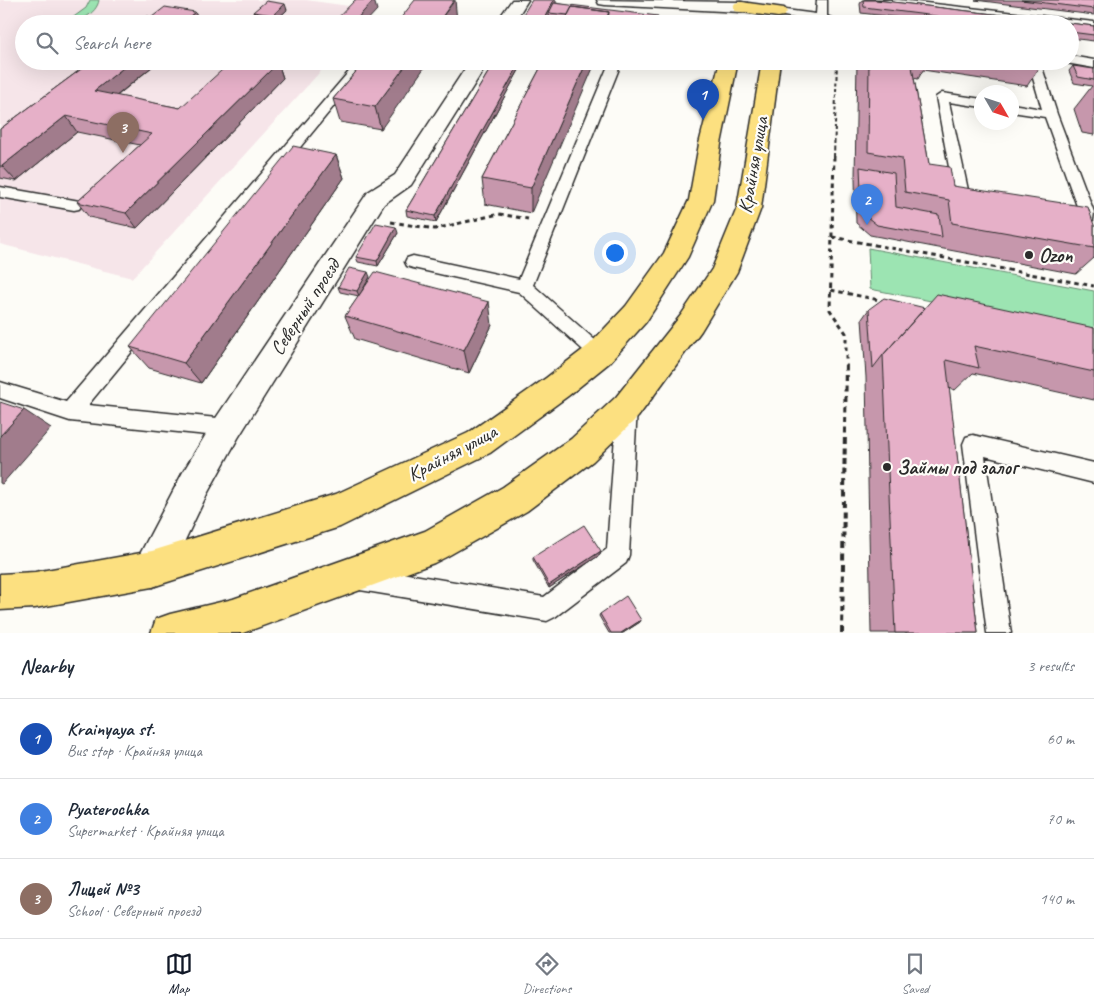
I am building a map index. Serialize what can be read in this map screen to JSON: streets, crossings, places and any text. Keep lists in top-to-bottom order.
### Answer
{
  "streets": {
    "main road": ["Крайняя улица"],
    "street": ["Северный проезд"]
  },
  "crossings": [
    ["Крайняя улица", "Северный проезд"]
  ],
  "places": ["Ozon", "Займы под залог"],
  "north": "bottom right",
  "page": {
    "search": "Search here",
    "pins": ["1", "3", "2"],
    "heading": ["Nearby", "3 results"],
    "list": [
      {
        "mark": "1",
        "name": "Krainyaya st.",
        "note": "Bus stop · Крайняя улица",
        "value": "60 m"
      },
      {
        "mark": "2",
        "name": "Pyaterochka",
        "note": "Supermarket · Крайняя улица",
        "value": "70 m"
      },
      {
        "mark": "3",
        "name": "Лицей №3",
        "note": "School · Северный проезд",
        "value": "140 m"
      }
    ],
    "nav": ["Map", "Directions", "Saved"]
  }
}
